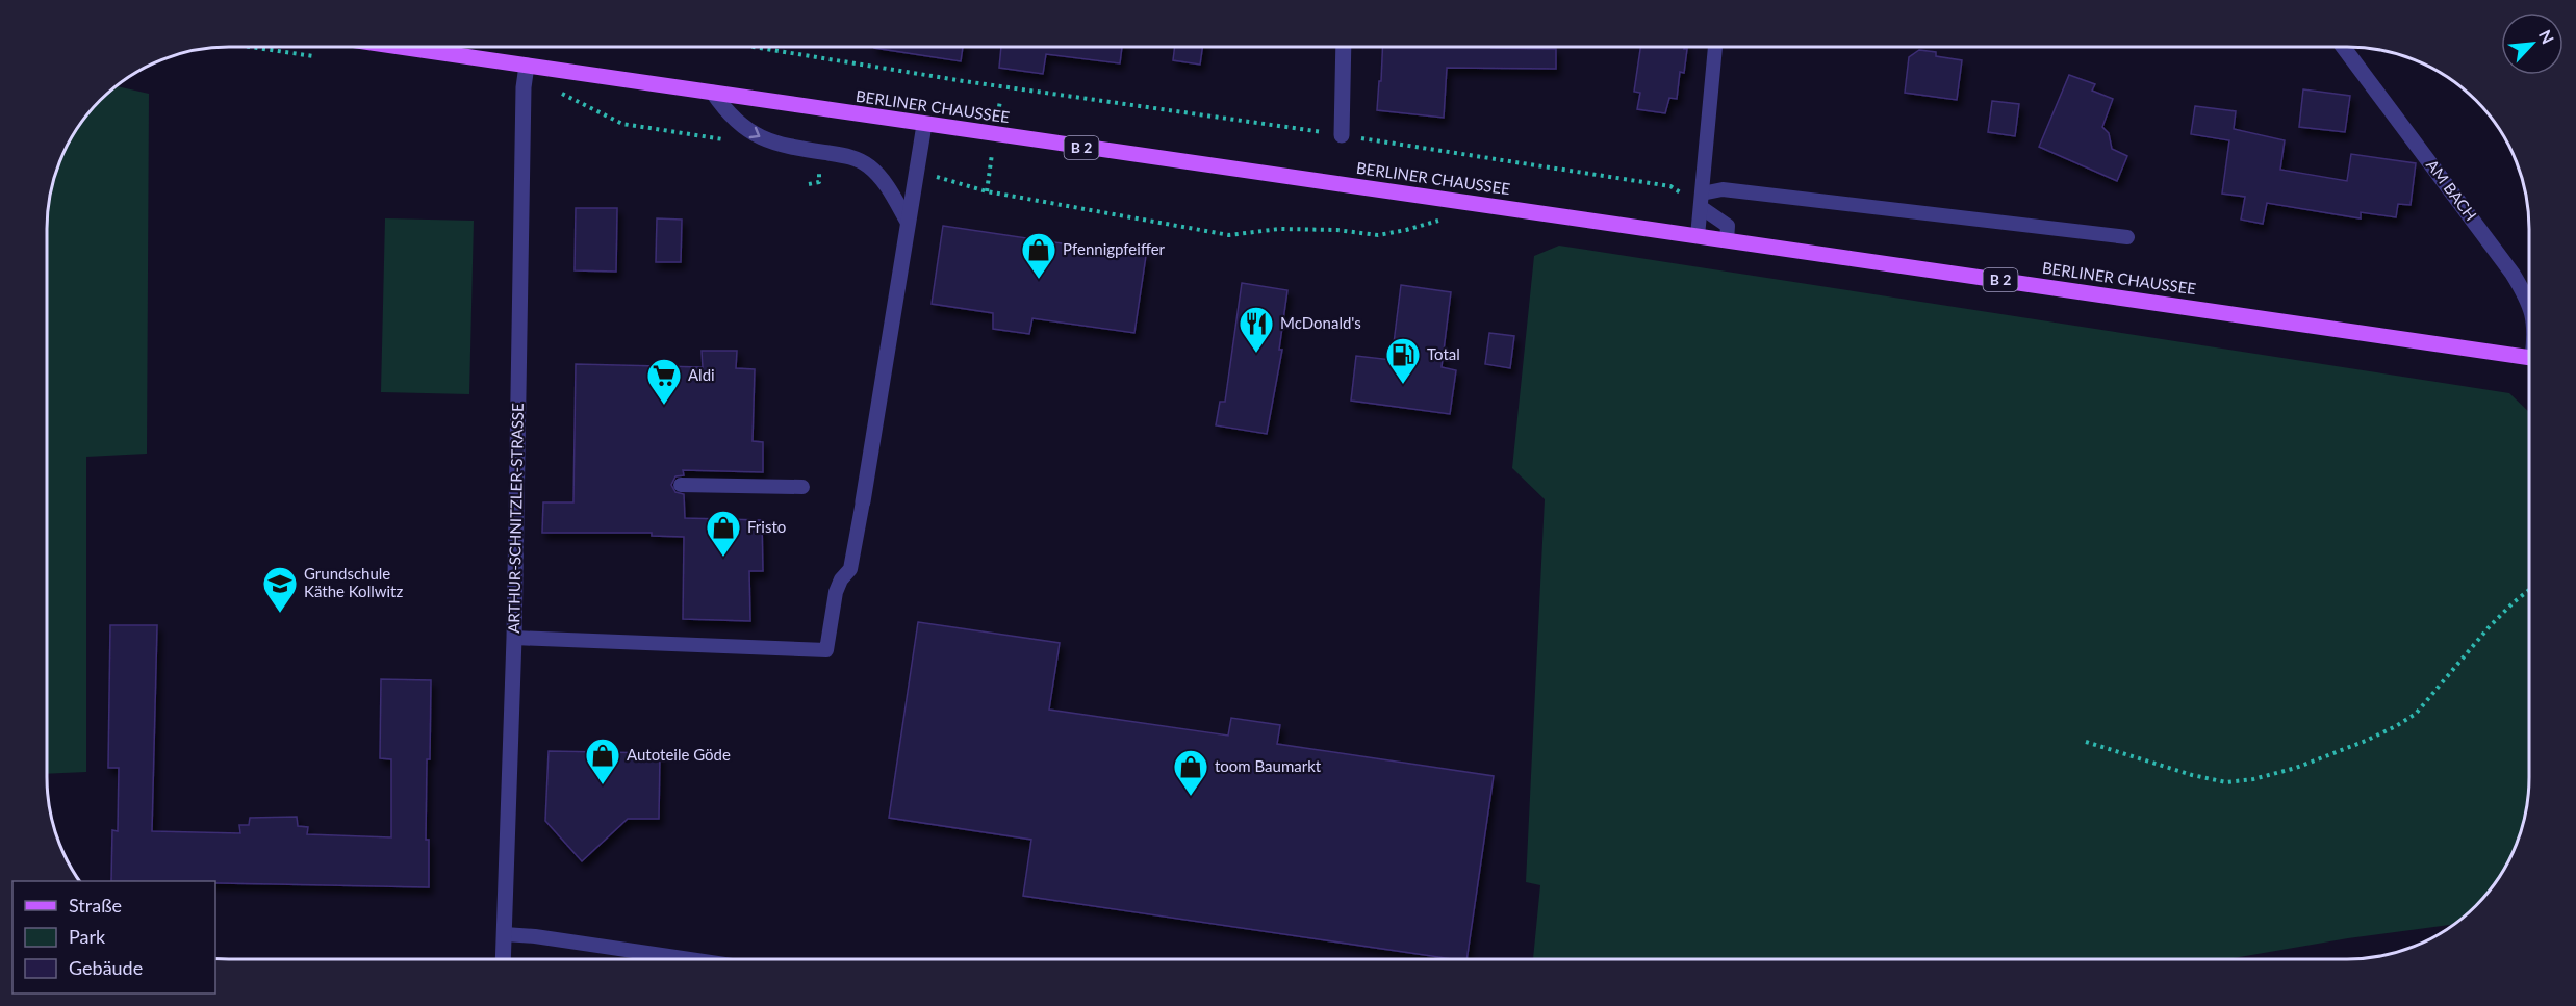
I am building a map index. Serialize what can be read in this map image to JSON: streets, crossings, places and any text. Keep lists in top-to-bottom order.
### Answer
{
  "streets": {
    "main road": ["BERLINER CHAUSSEE", "B 2"],
    "street": ["AM BACH", "ARTHUR-SCHNITZLER-STRASSE"]
  },
  "crossings": [
    ["BERLINER CHAUSSEE", "ARTHUR-SCHNITZLER-STRASSE"]
  ],
  "places": {
    "shop": [
      "Pfennigpfeiffer",
      "Fristo",
      "Autoteile Göde",
      "toom Baumarkt"
    ],
    "restaurant": ["McDonald's"],
    "fuel station": ["Total"],
    "supermarket": ["Aldi"],
    "school or university": ["Grundschule Käthe Kollwitz"]
  },
  "legend": ["Straße", "Park", "Gebäude"],
  "north": "top right"
}
